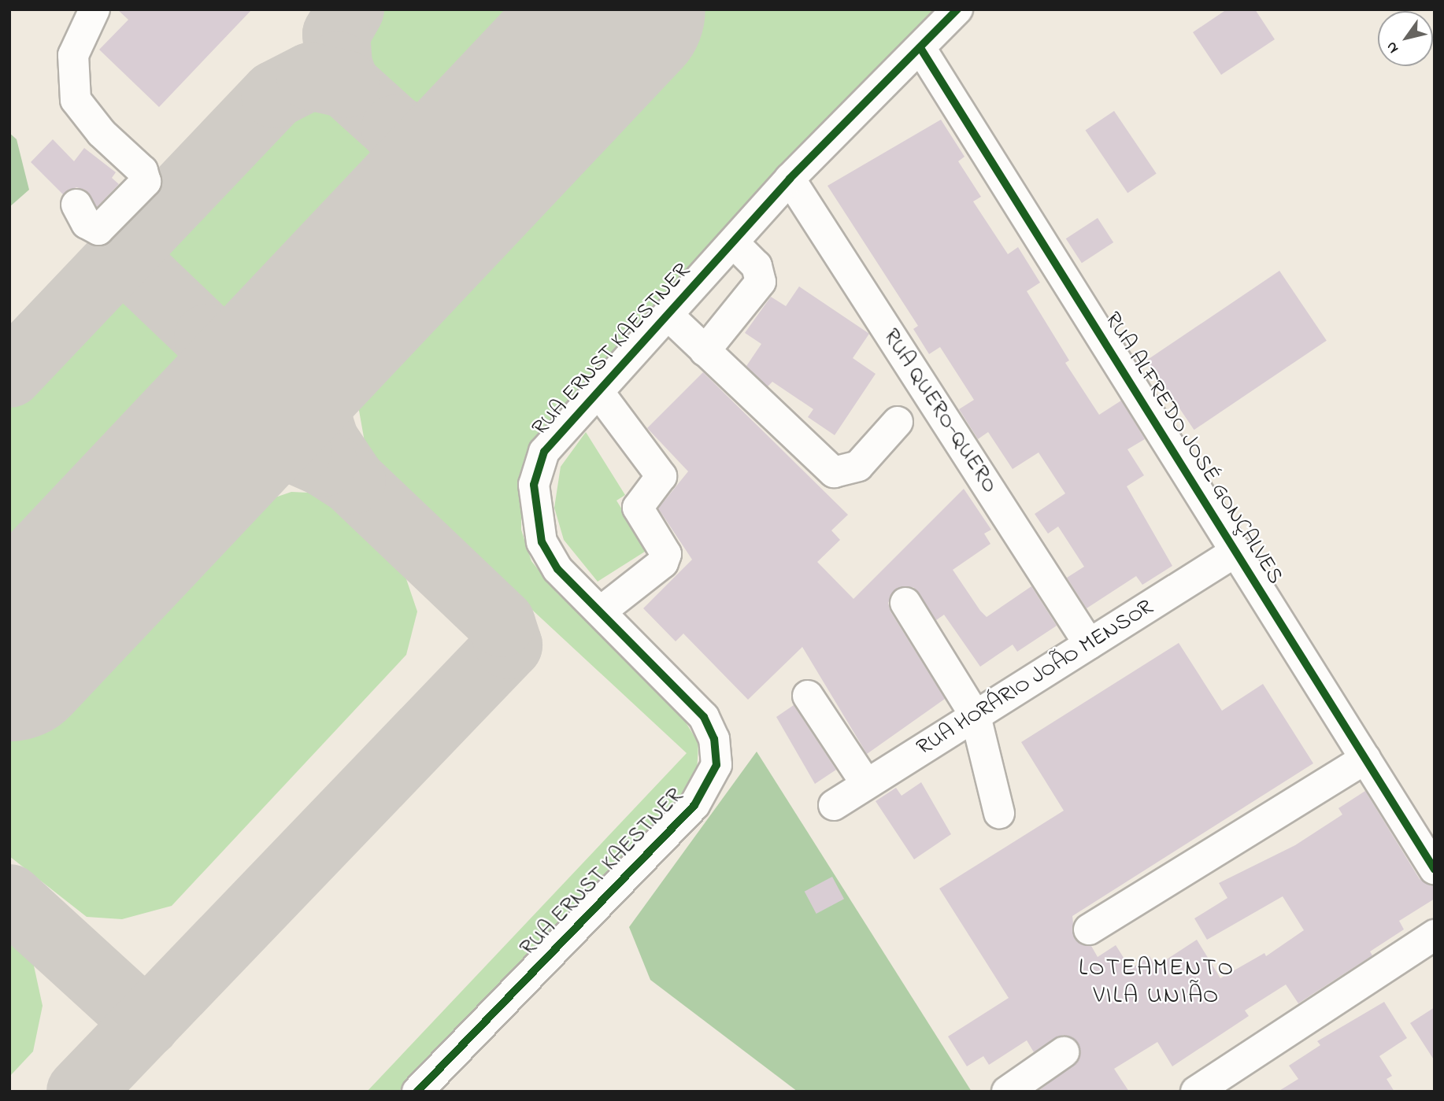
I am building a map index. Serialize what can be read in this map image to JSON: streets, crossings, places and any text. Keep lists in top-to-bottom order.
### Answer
{
  "streets": {
    "street": [
      "RUA ERNST KAESTNER",
      "RUA QUERO-QUERO",
      "RUA ALFREDO JOSÉ GONÇALVES",
      "RUA HORÁRIO JOÃO MENSOR"
    ]
  },
  "crossings": [
    ["RUA ERNST KAESTNER", "RUA QUERO-QUERO"],
    ["RUA ERNST KAESTNER", "RUA ALFREDO JOSÉ GONÇALVES"],
    ["RUA QUERO-QUERO", "RUA HORÁRIO JOÃO MENSOR"],
    ["RUA ALFREDO JOSÉ GONÇALVES", "RUA HORÁRIO JOÃO MENSOR"]
  ],
  "districts": ["LOTEAMENTO VILA UNIÃO"],
  "north": "bottom left"
}
